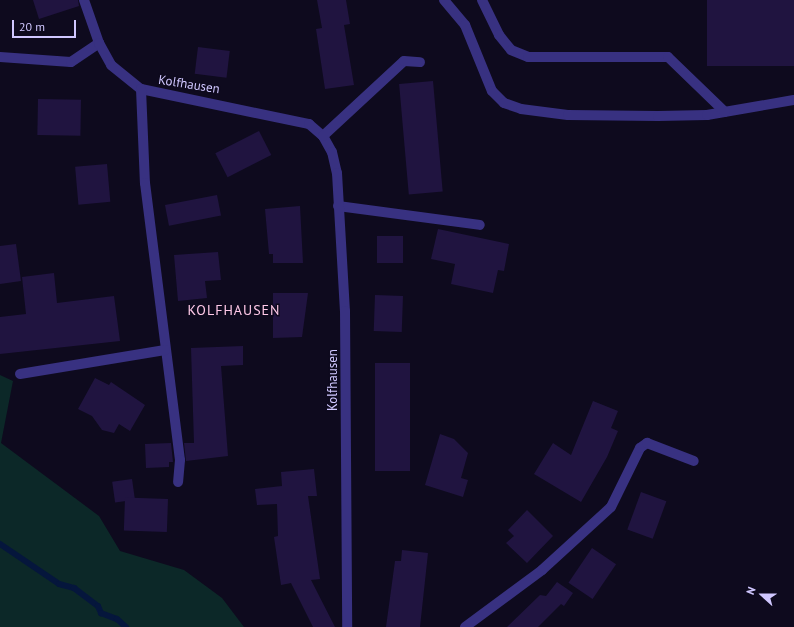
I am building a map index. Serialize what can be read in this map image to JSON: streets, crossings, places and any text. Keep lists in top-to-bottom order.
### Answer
{
  "streets": {
    "street": ["Kolfhausen"]
  },
  "districts": ["KOLFHAUSEN"],
  "scale_bar": "20 m",
  "north": "left"
}
